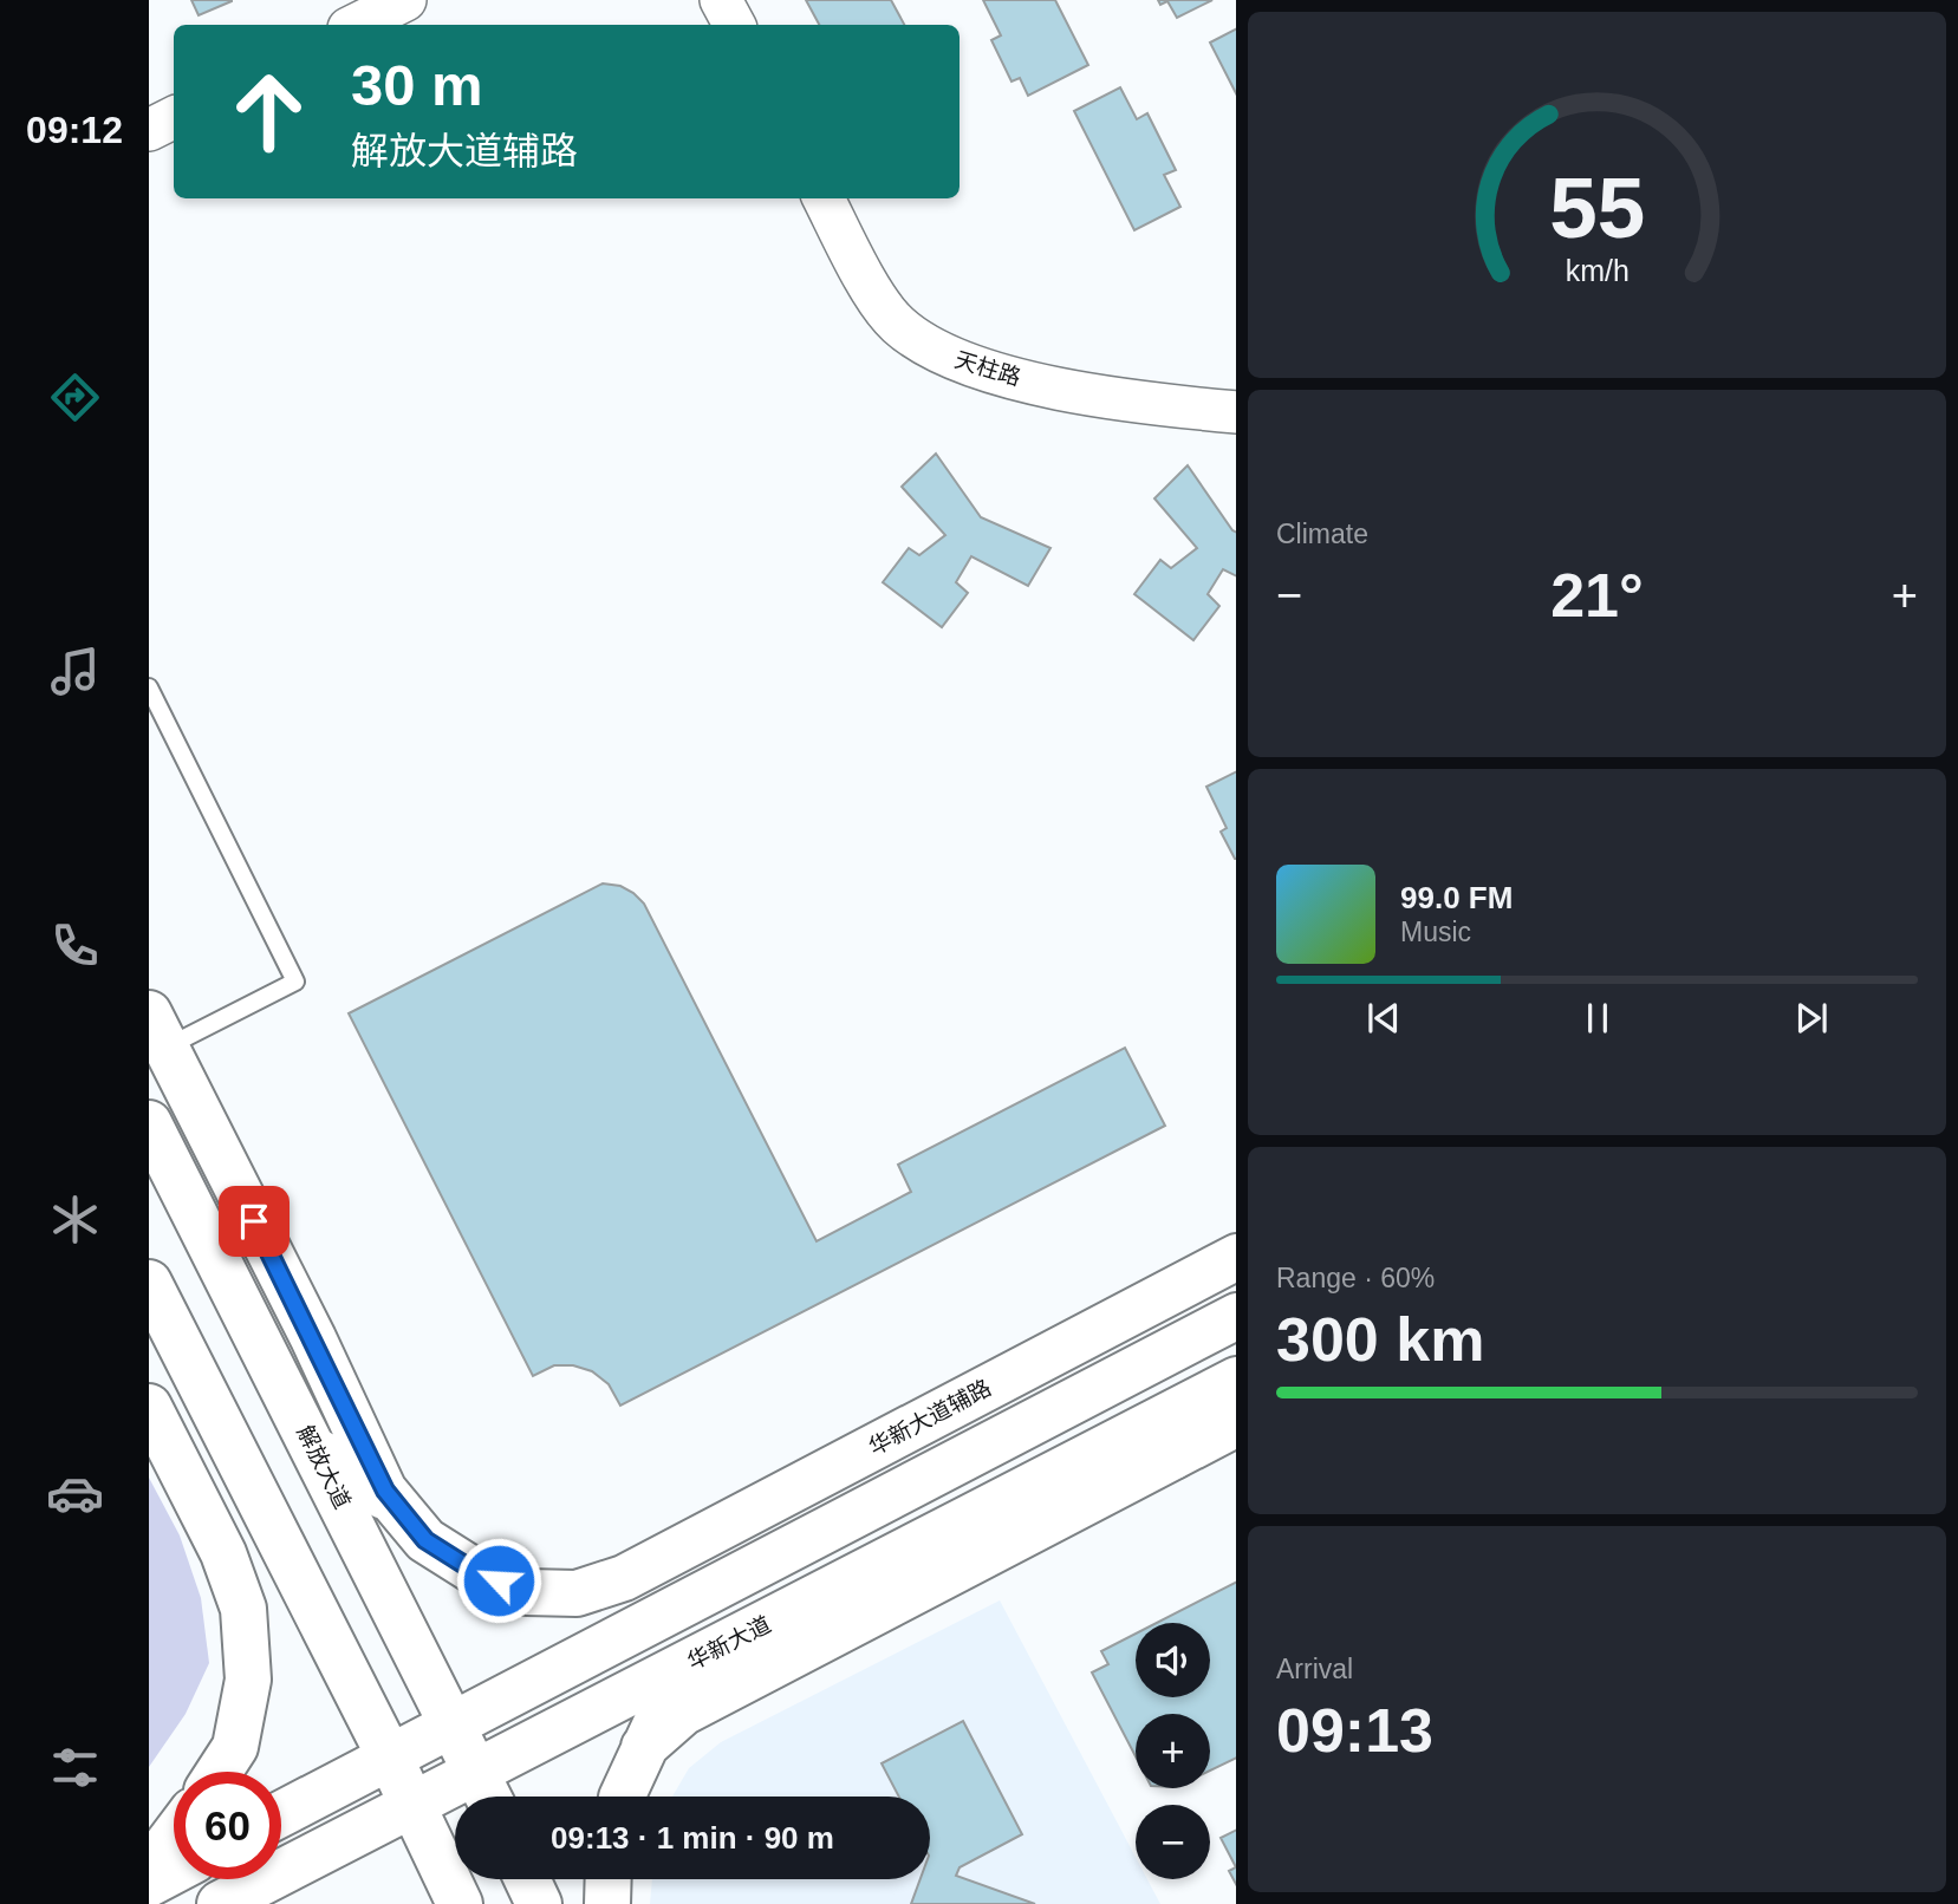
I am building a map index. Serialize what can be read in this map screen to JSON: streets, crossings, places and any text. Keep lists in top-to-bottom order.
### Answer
{
  "streets": {
    "main road": ["华新大道辅路", "解放大道", "华新大道"],
    "street": ["天柱路"]
  },
  "crossings": [
    ["解放大道", "华新大道"]
  ],
  "page": {
    "tabs": "09:12",
    "turn": ["30 m", "解放大道辅路"],
    "tile": [
      "Climate",
      ["Range · 60%", "300 km"],
      ["Arrival", "09:13"]
    ],
    "heat": ["−", "21°", "+"],
    "song": ["99.0 FM", "Music"],
    "map_buttons": ["+", "−"],
    "limit": "60",
    "trip": "09:13 · 1 min · 90 m",
    "gauge": ["55", "km/h"]
  }
}
